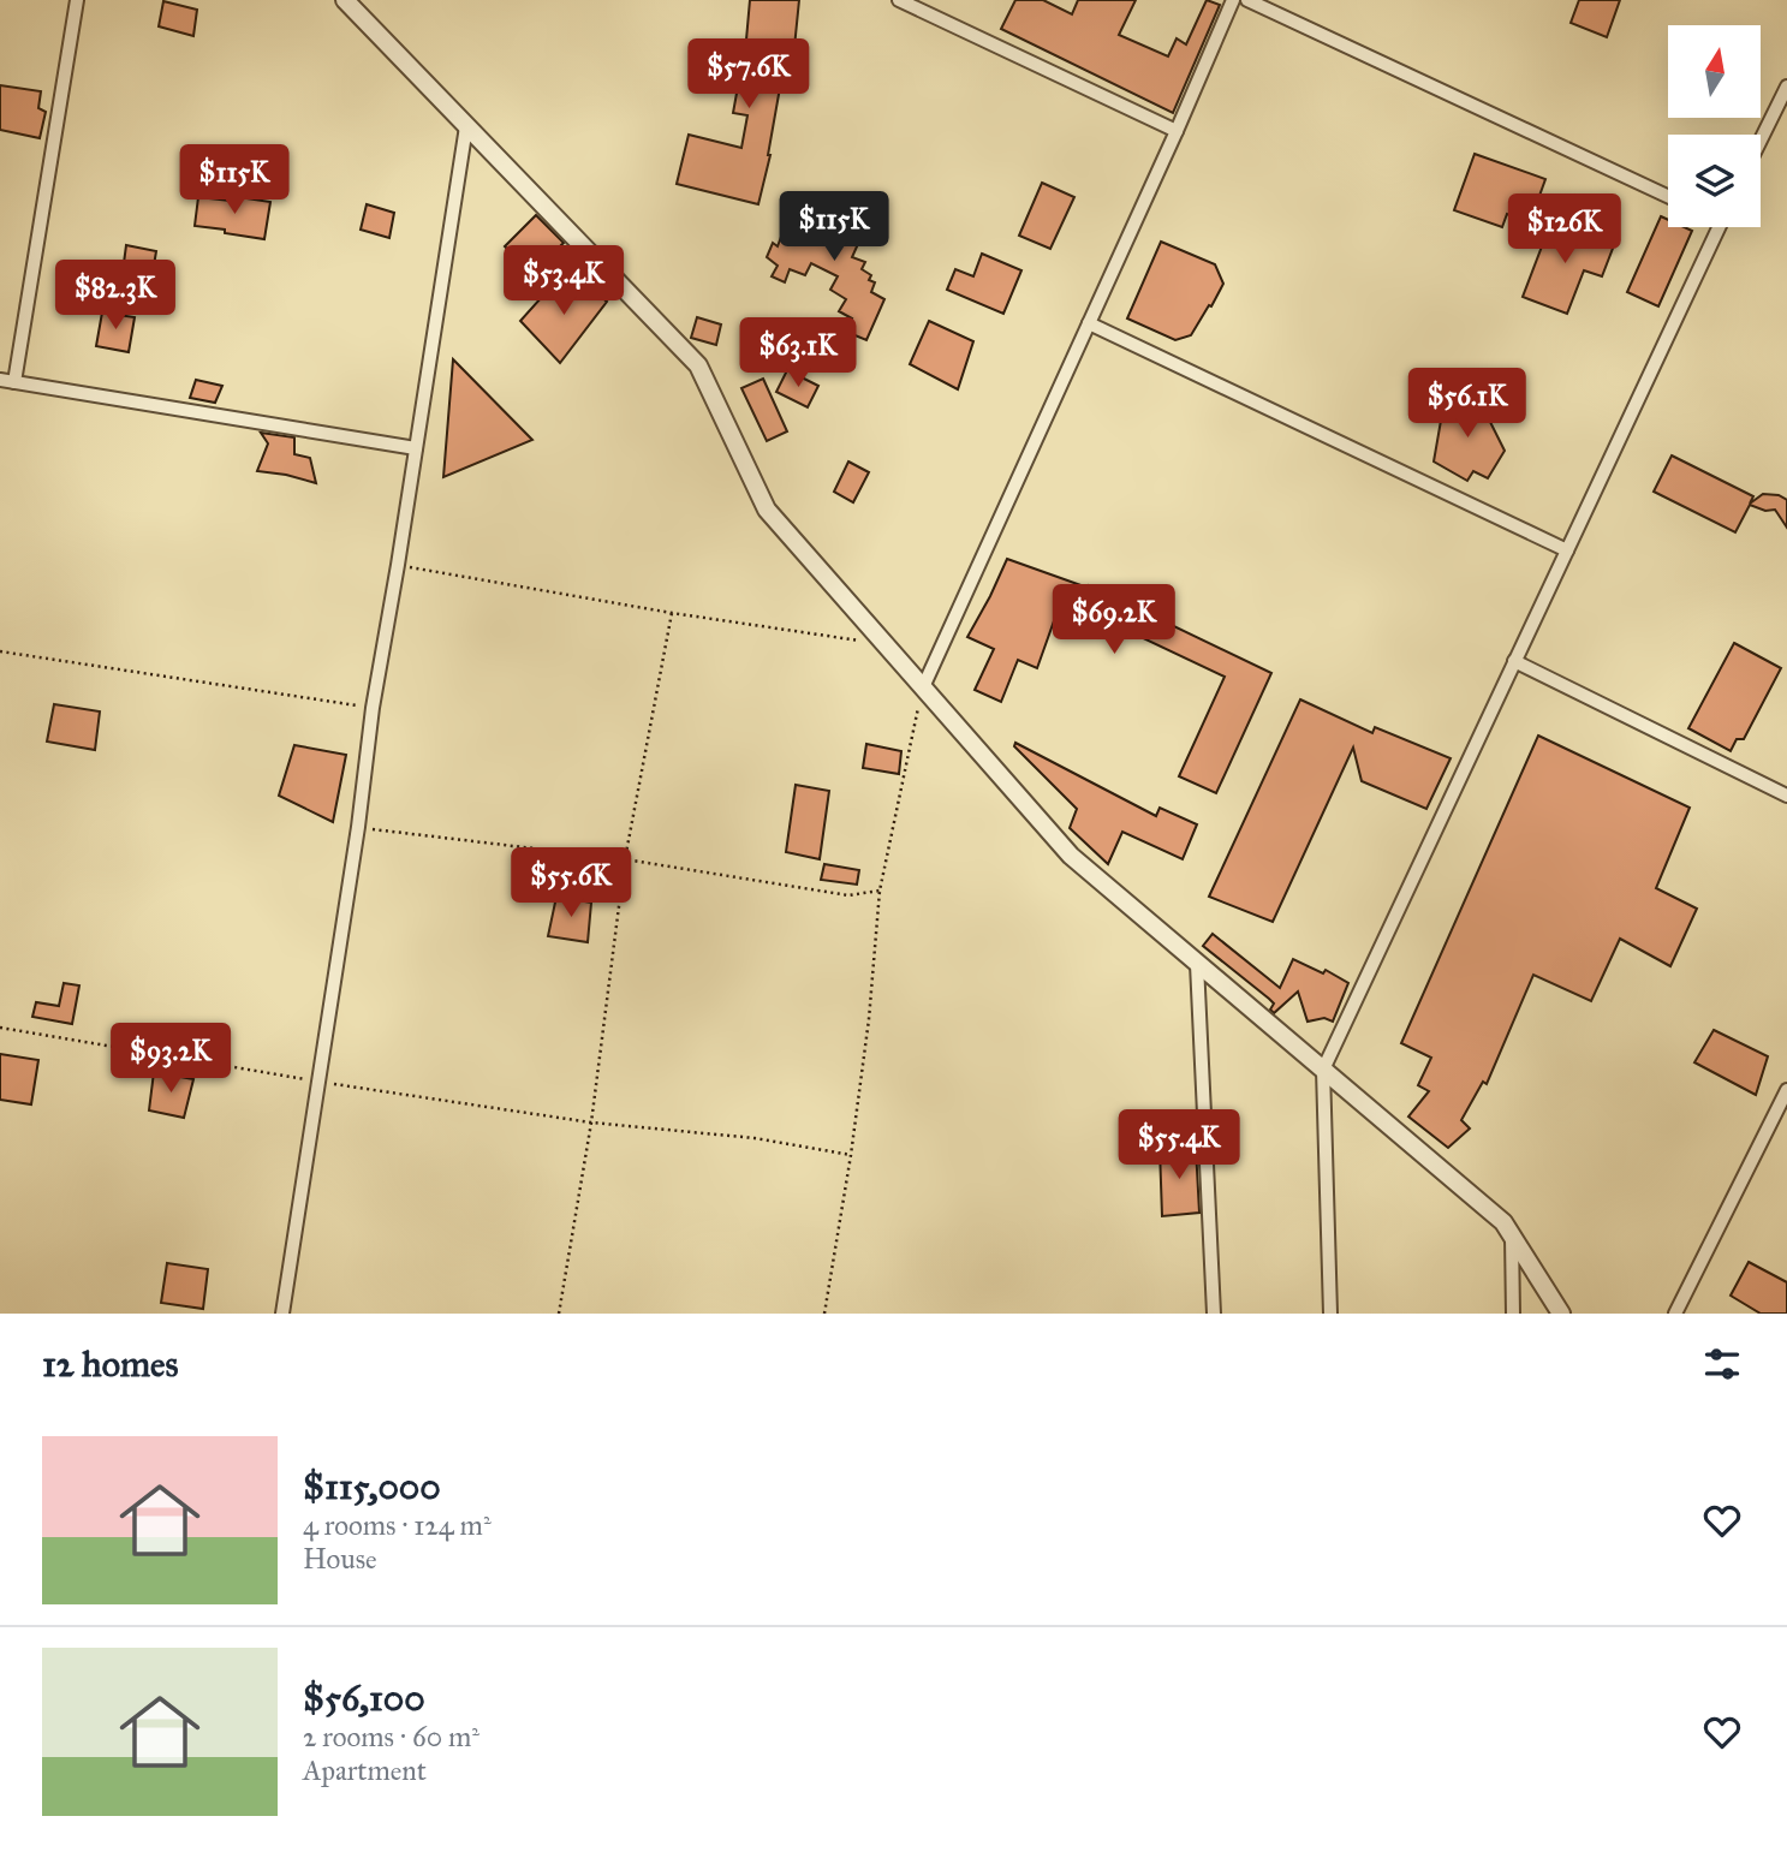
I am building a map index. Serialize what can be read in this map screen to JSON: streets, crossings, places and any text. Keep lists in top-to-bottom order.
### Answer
{
  "north": "top",
  "page": {
    "price": [
      "$57.6K",
      "$115K",
      "$115K",
      "$126K",
      "$53.4K",
      "$82.3K",
      "$63.1K",
      "$56.1K",
      "$69.2K",
      "$55.6K",
      "$93.2K",
      "$55.4K"
    ],
    "heading": "12 homes",
    "list": [
      {
        "name": "$115,000",
        "note": "4 rooms · 124 m² · House"
      },
      {
        "name": "$56,100",
        "note": "2 rooms · 60 m² · Apartment"
      }
    ]
  }
}
